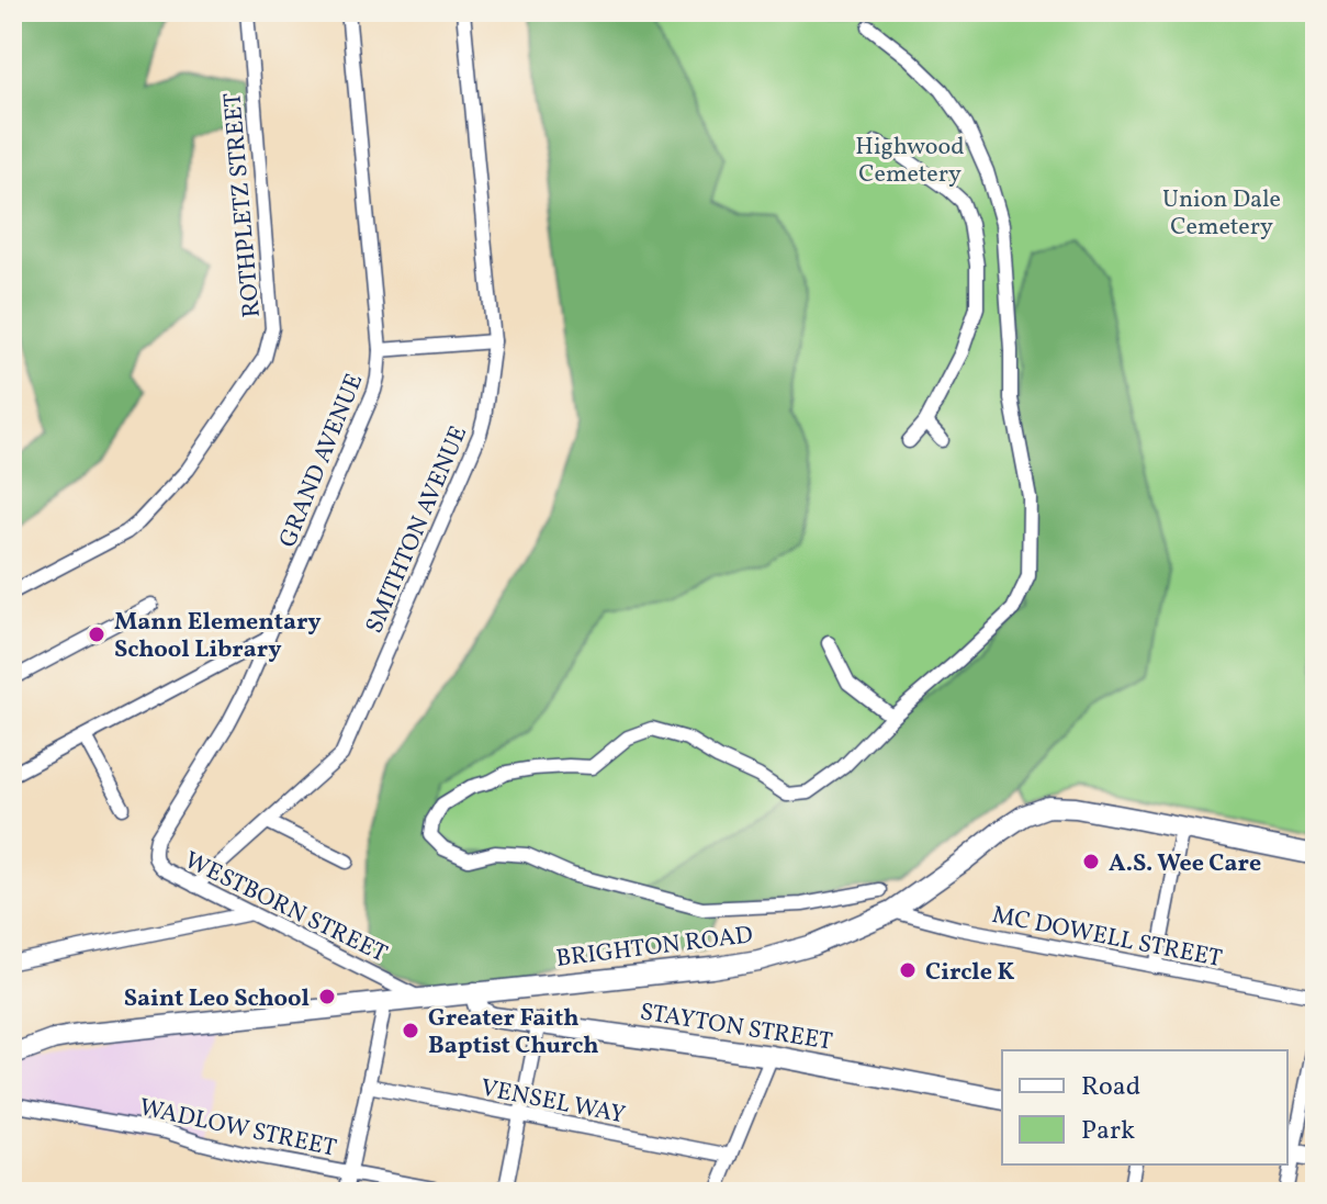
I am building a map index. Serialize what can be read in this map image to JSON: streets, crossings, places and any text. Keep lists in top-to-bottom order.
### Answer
{
  "streets": {
    "street": [
      "ROTHPLETZ STREET",
      "GRAND AVENUE",
      "SMITHTON AVENUE",
      "WESTBORN STREET",
      "MC DOWELL STREET",
      "BRIGHTON ROAD",
      "STAYTON STREET",
      "VENSEL WAY",
      "WADLOW STREET"
    ]
  },
  "crossings": [
    ["GRAND AVENUE", "WESTBORN STREET"],
    ["SMITHTON AVENUE", "WESTBORN STREET"],
    ["WESTBORN STREET", "BRIGHTON ROAD"],
    ["MC DOWELL STREET", "BRIGHTON ROAD"],
    ["BRIGHTON ROAD", "STAYTON STREET"]
  ],
  "parks": ["Highwood Cemetery", "Union Dale Cemetery"],
  "places": [
    "Mann Elementary School Library",
    "A.S. Wee Care",
    "Circle K",
    "Saint Leo School",
    "Greater Faith Baptist Church"
  ],
  "legend": ["Road", "Park"]
}
